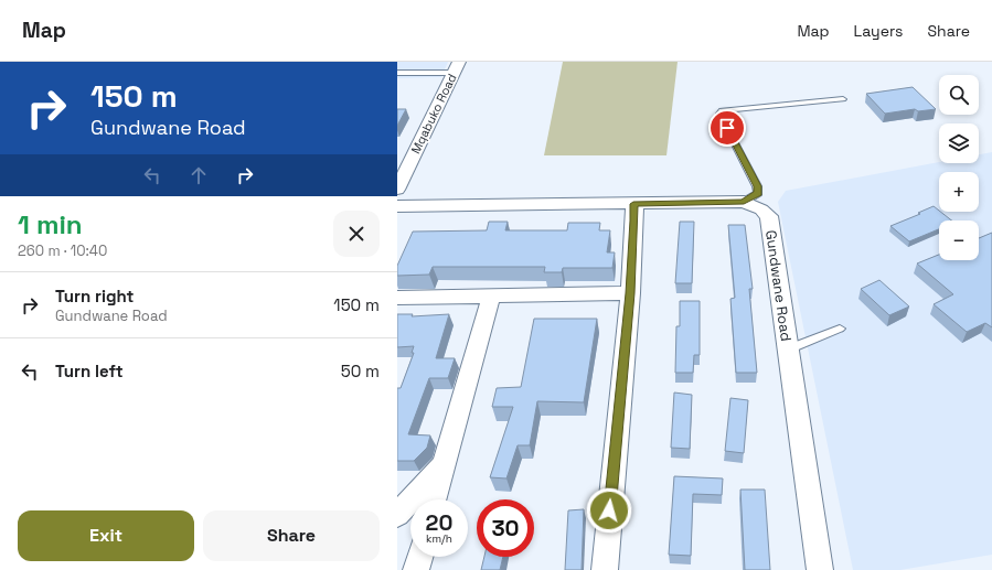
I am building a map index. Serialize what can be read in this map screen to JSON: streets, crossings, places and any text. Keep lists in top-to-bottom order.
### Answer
{
  "streets": {
    "street": ["Mqabuko Road", "Gundwane Road"]
  },
  "page": {
    "header": "Map",
    "nav": ["Map", "Layers", "Share"],
    "turn": ["150 m", "Gundwane Road"],
    "map_buttons": ["+", "−"],
    "heading": ["1 min", "260 m · 10:40"],
    "list": [
      {
        "name": "Turn right",
        "note": "Gundwane Road",
        "value": "150 m"
      },
      {
        "name": "Turn left",
        "value": "50 m"
      }
    ],
    "speed": "20 km/h",
    "limit": "30",
    "buttons": ["Exit", "Share"]
  }
}
